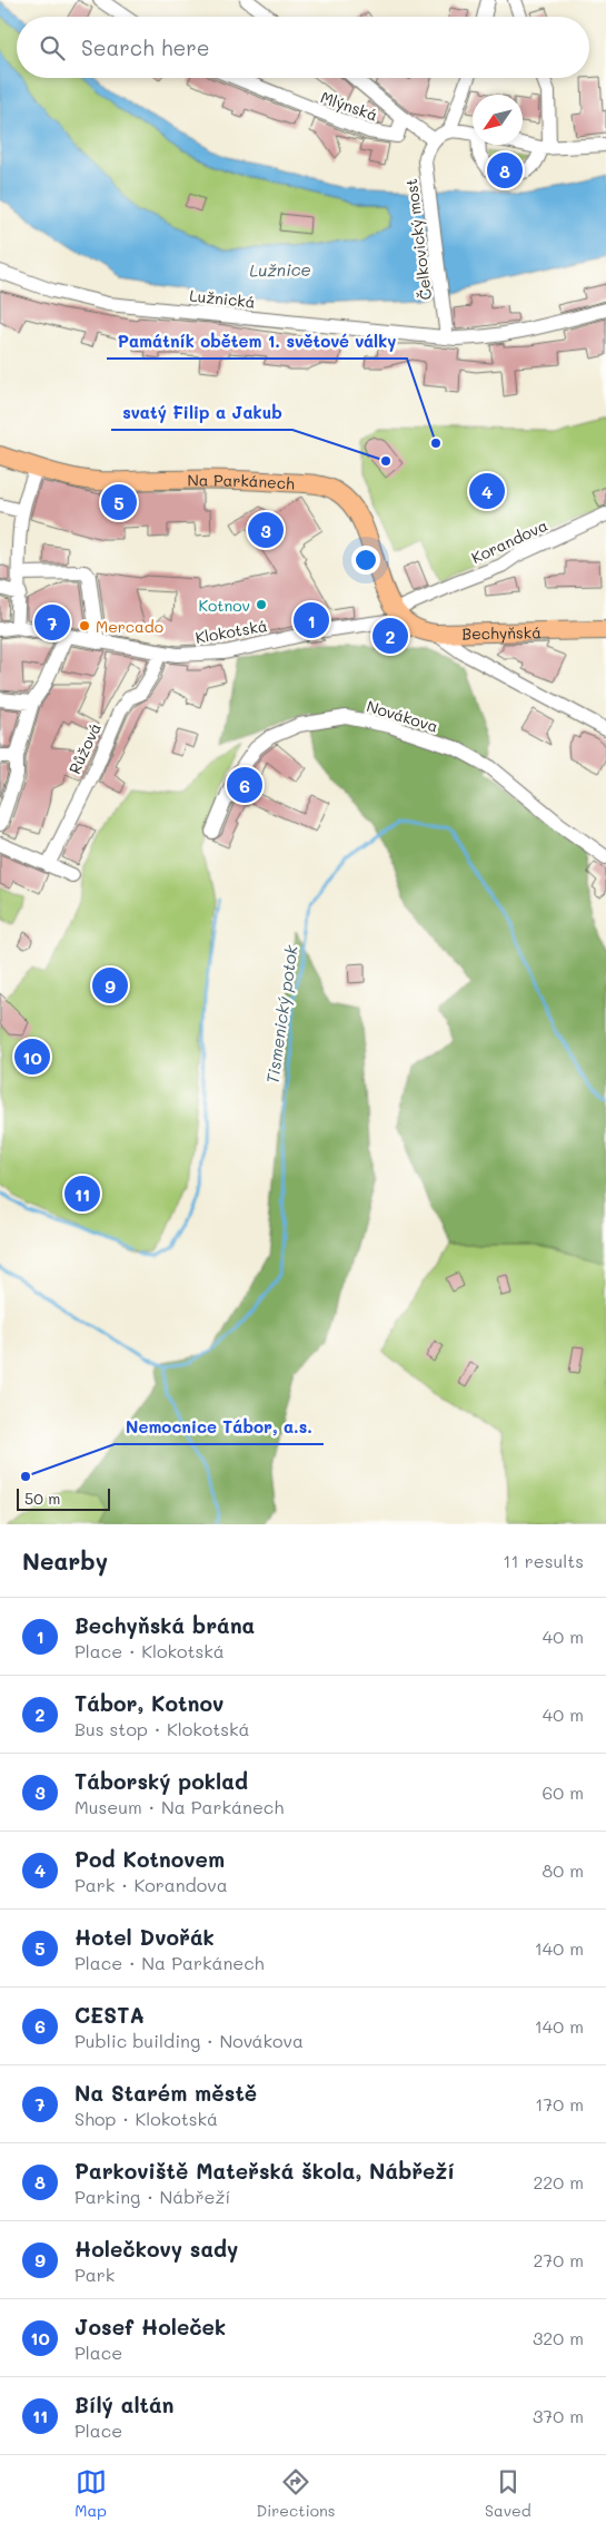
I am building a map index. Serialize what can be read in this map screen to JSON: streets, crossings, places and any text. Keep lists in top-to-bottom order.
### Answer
{
  "streets": {
    "main road": ["Na Parkánech", "Bechyňská"],
    "street": [
      "Mlýnská",
      "Čelkovický most",
      "Lužnická",
      "Korandova",
      "Klokotská",
      "Novákova",
      "Růžová"
    ]
  },
  "crossings": [
    ["Čelkovický most", "Lužnická"],
    ["Na Parkánech", "Korandova"],
    ["Na Parkánech", "Bechyňská"],
    ["Korandova", "Bechyňská"],
    ["Klokotská", "Růžová"]
  ],
  "water": ["Lužnice", "Tismenický potok"],
  "places": [
    "Památník obětem 1. světové války",
    "svatý Filip a Jakub",
    "Kotnov",
    "Mercado",
    "Nemocnice Tábor, a.s."
  ],
  "scale_bar": "50 m",
  "north": "bottom left",
  "page": {
    "search": "Search here",
    "pins": [
      "8",
      "4",
      "5",
      "3",
      "1",
      "7",
      "2",
      "6",
      "9",
      "10",
      "11"
    ],
    "scale": "50 m",
    "heading": ["Nearby", "11 results"],
    "list": [
      {
        "mark": "1",
        "name": "Bechyňská brána",
        "note": "Place · Klokotská",
        "value": "40 m"
      },
      {
        "mark": "2",
        "name": "Tábor, Kotnov",
        "note": "Bus stop · Klokotská",
        "value": "40 m"
      },
      {
        "mark": "3",
        "name": "Táborský poklad",
        "note": "Museum · Na Parkánech",
        "value": "60 m"
      },
      {
        "mark": "4",
        "name": "Pod Kotnovem",
        "note": "Park · Korandova",
        "value": "80 m"
      },
      {
        "mark": "5",
        "name": "Hotel Dvořák",
        "note": "Place · Na Parkánech",
        "value": "140 m"
      },
      {
        "mark": "6",
        "name": "CESTA",
        "note": "Public building · Novákova",
        "value": "140 m"
      },
      {
        "mark": "7",
        "name": "Na Starém městě",
        "note": "Shop · Klokotská",
        "value": "170 m"
      },
      {
        "mark": "8",
        "name": "Parkoviště Mateřská škola, Nábřeží",
        "note": "Parking · Nábřeží",
        "value": "220 m"
      },
      {
        "mark": "9",
        "name": "Holečkovy sady",
        "note": "Park",
        "value": "270 m"
      },
      {
        "mark": "10",
        "name": "Josef Holeček",
        "note": "Place",
        "value": "320 m"
      },
      {
        "mark": "11",
        "name": "Bílý altán",
        "note": "Place",
        "value": "370 m"
      }
    ],
    "nav": ["Map", "Directions", "Saved"]
  }
}
